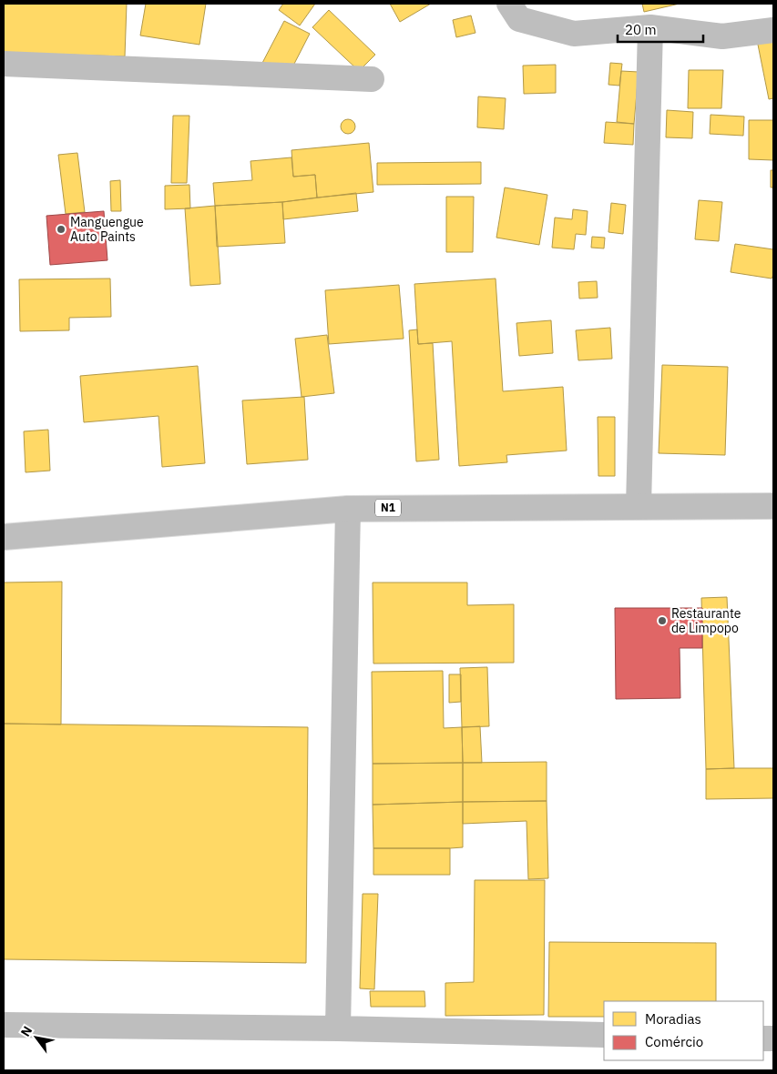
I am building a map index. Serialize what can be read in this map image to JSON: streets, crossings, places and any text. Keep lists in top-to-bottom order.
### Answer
{
  "streets": {
    "main road": ["N1"]
  },
  "places": ["Manguengue Auto Paints", "Restaurante de Limpopo"],
  "legend": ["Moradias", "Comércio"],
  "scale_bar": "20 m",
  "north": "top left"
}
